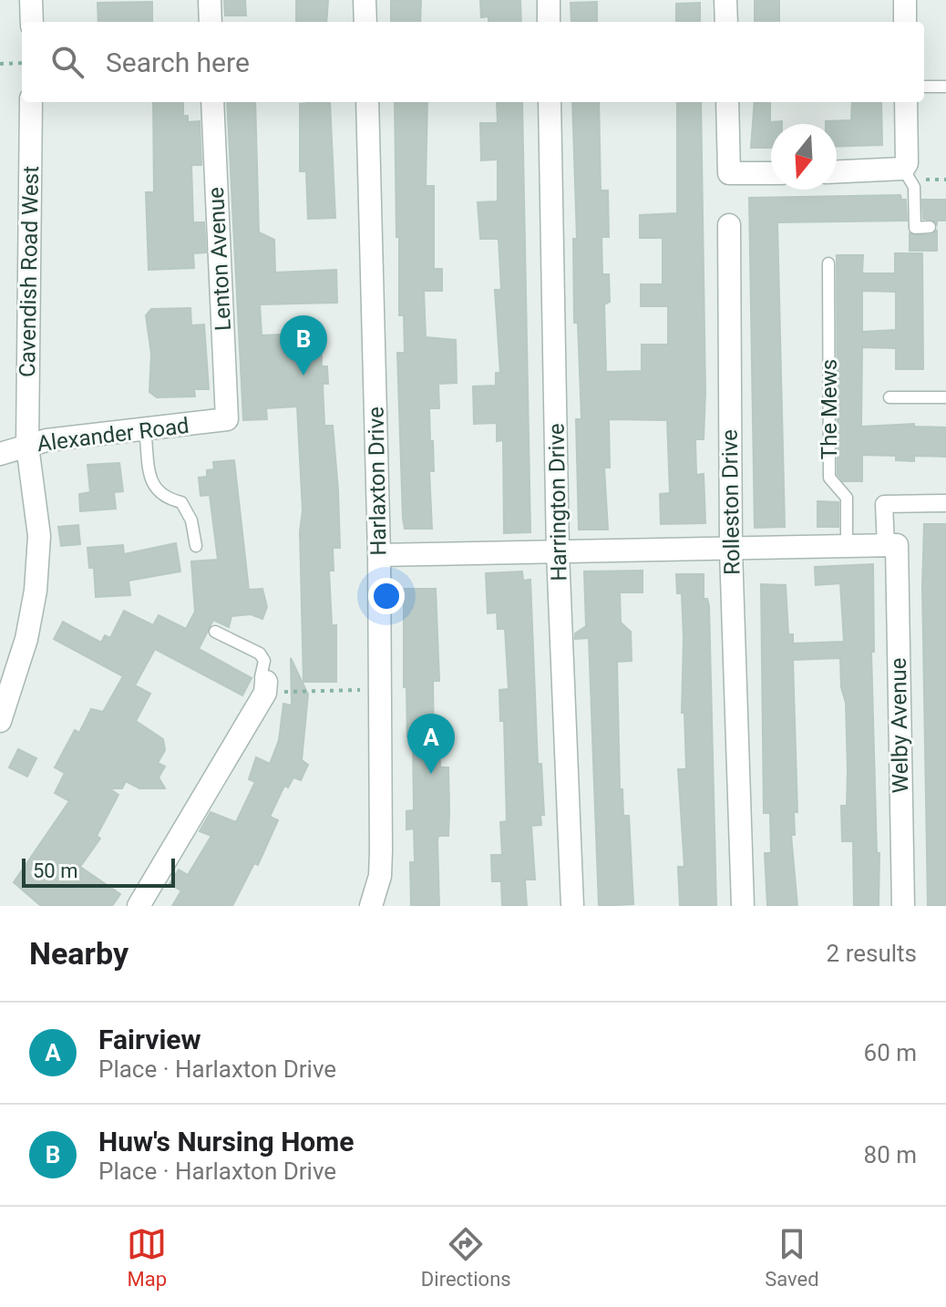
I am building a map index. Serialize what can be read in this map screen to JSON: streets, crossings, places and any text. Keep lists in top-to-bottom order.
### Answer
{
  "streets": {
    "street": [
      "Lenton Avenue",
      "Cavendish Road West",
      "Alexander Road",
      "Harlaxton Drive",
      "Harrington Drive",
      "Rolleston Drive",
      "Welby Avenue"
    ],
    "lane": ["The Mews"]
  },
  "crossings": [
    ["Lenton Avenue", "Alexander Road"],
    ["Cavendish Road West", "Alexander Road"]
  ],
  "scale_bar": "50 m",
  "north": "bottom",
  "page": {
    "search": "Search here",
    "pins": ["B", "A"],
    "scale": "50 m",
    "heading": ["Nearby", "2 results"],
    "list": [
      {
        "mark": "A",
        "name": "Fairview",
        "note": "Place · Harlaxton Drive",
        "value": "60 m"
      },
      {
        "mark": "B",
        "name": "Huw's Nursing Home",
        "note": "Place · Harlaxton Drive",
        "value": "80 m"
      }
    ],
    "nav": ["Map", "Directions", "Saved"]
  }
}
